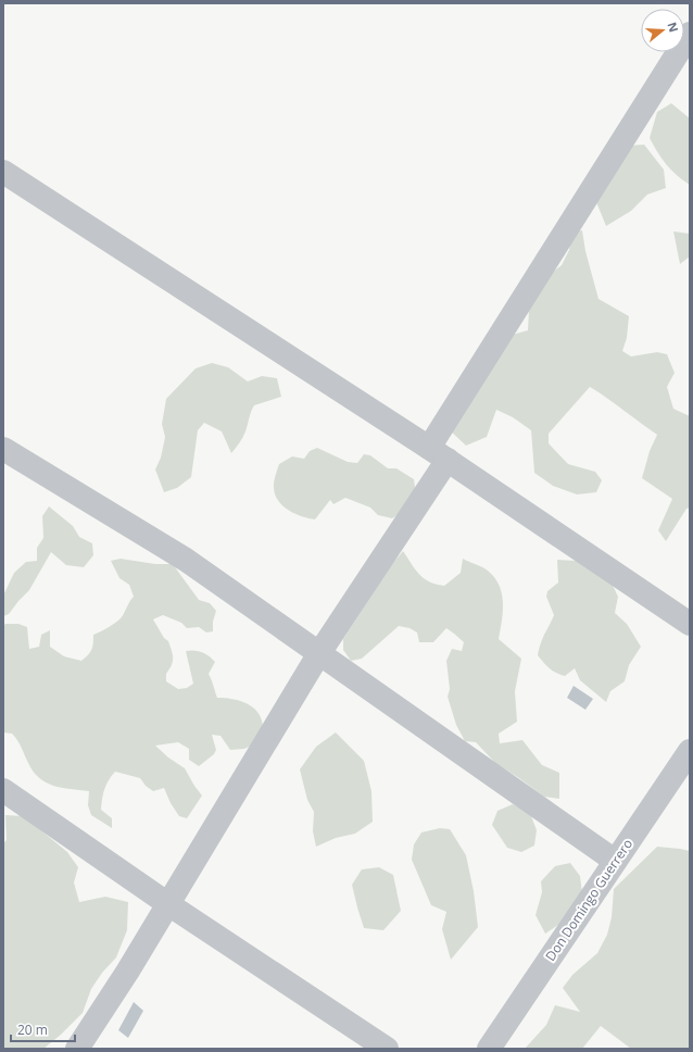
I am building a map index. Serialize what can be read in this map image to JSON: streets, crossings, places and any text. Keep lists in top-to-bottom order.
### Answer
{
  "streets": {
    "street": ["Don Domingo Guerrero"]
  },
  "scale_bar": "20 m",
  "north": "right"
}
